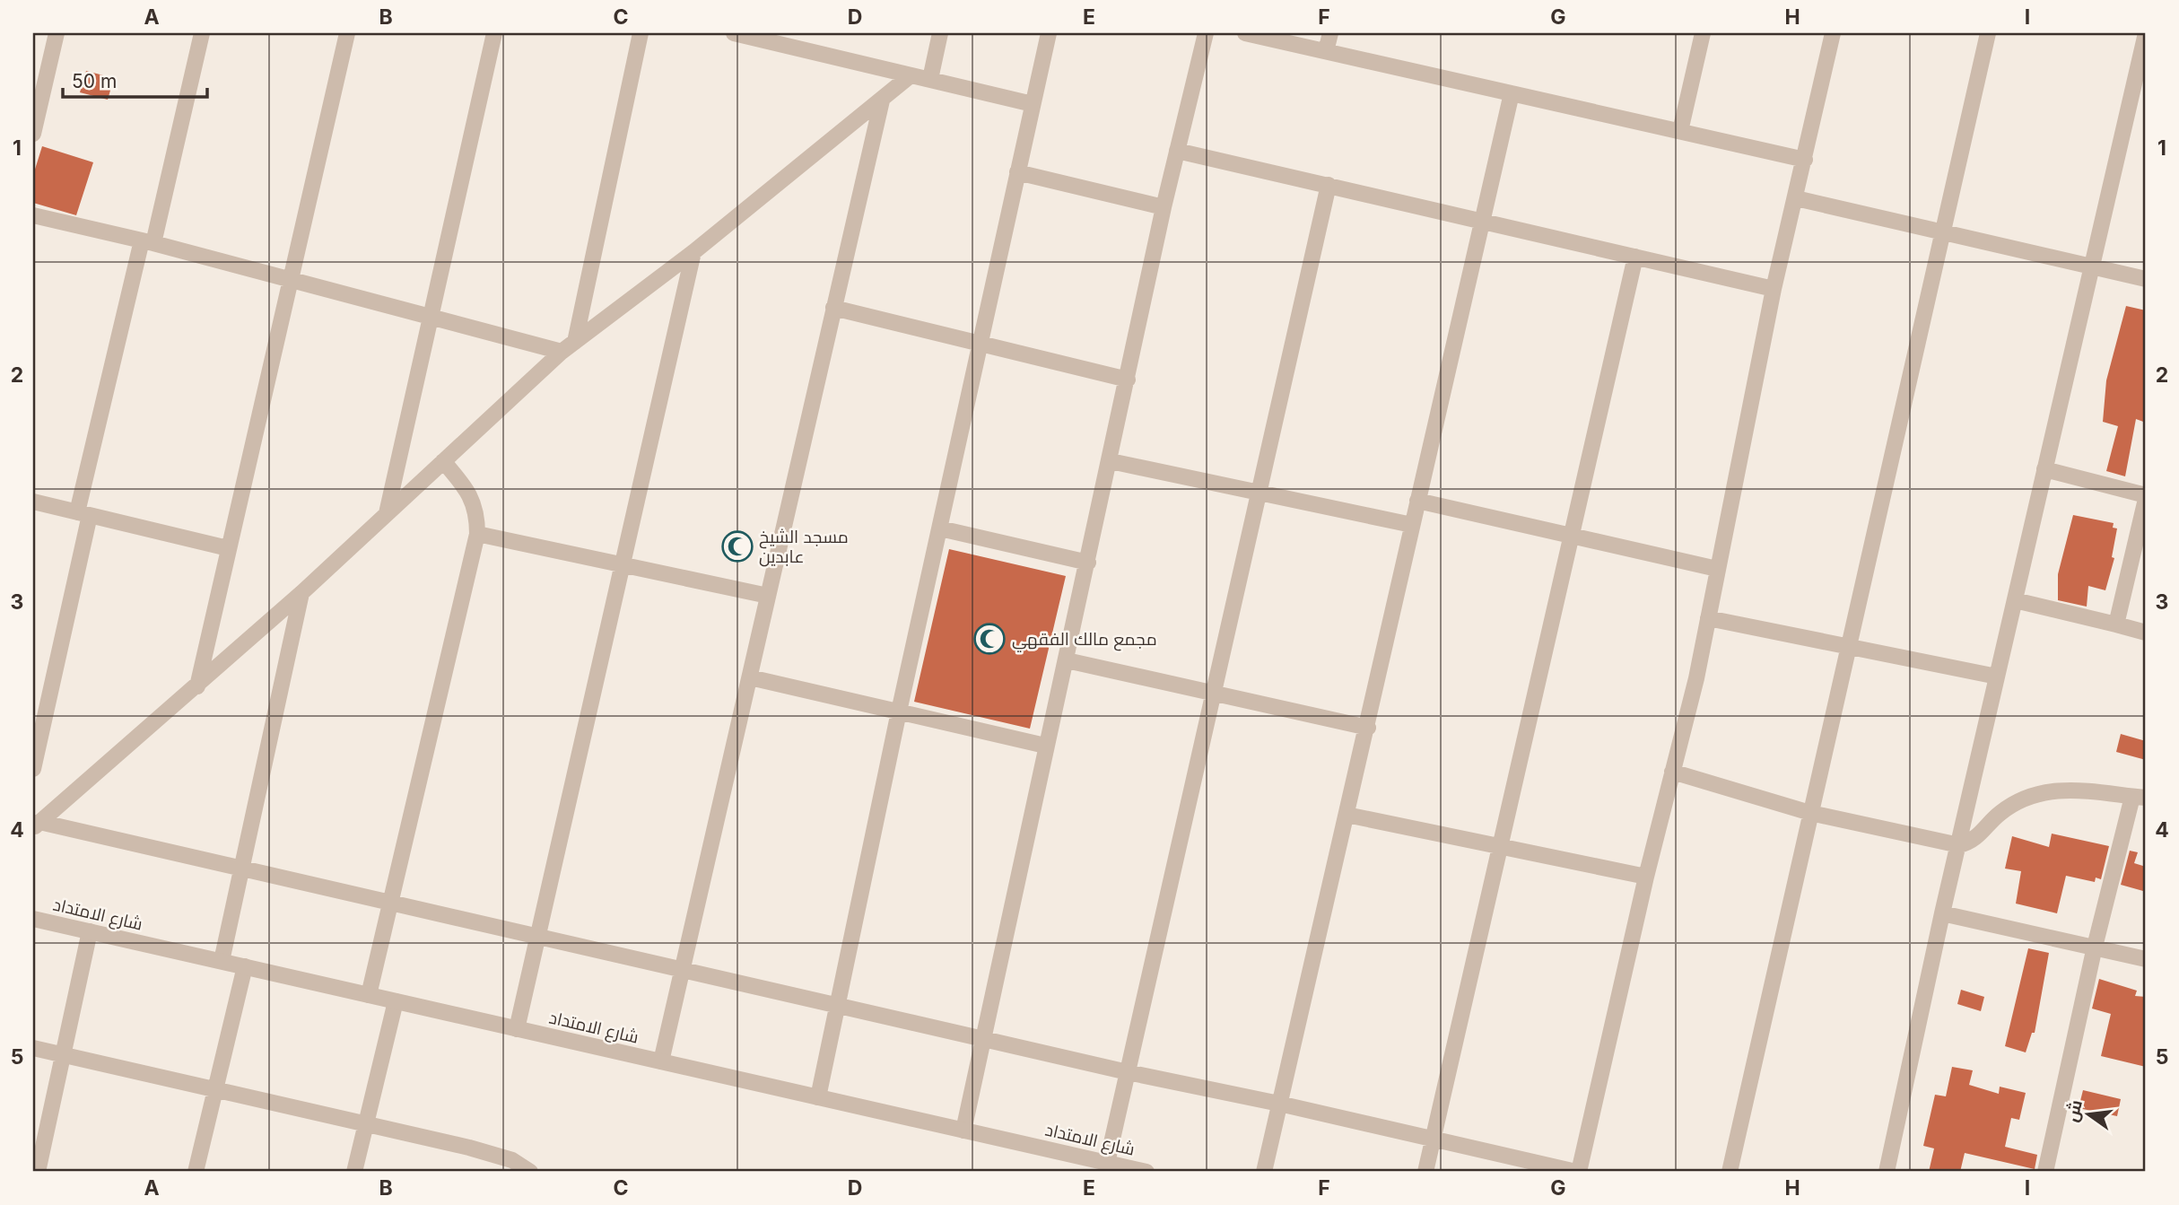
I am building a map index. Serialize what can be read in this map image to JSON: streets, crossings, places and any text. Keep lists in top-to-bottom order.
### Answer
{
  "streets": {
    "street": ["شارع الامتداد"]
  },
  "places": {
    "mosque": ["مسجد الشيخ عابدين", "مجمع مالك الفقهي"]
  },
  "scale_bar": "50 m",
  "north": "left",
  "grid": {
    "columns": [
      "A",
      "B",
      "C",
      "D",
      "E",
      "F",
      "G",
      "H",
      "I"
    ],
    "rows": [
      "1",
      "2",
      "3",
      "4",
      "5"
    ]
  }
}
